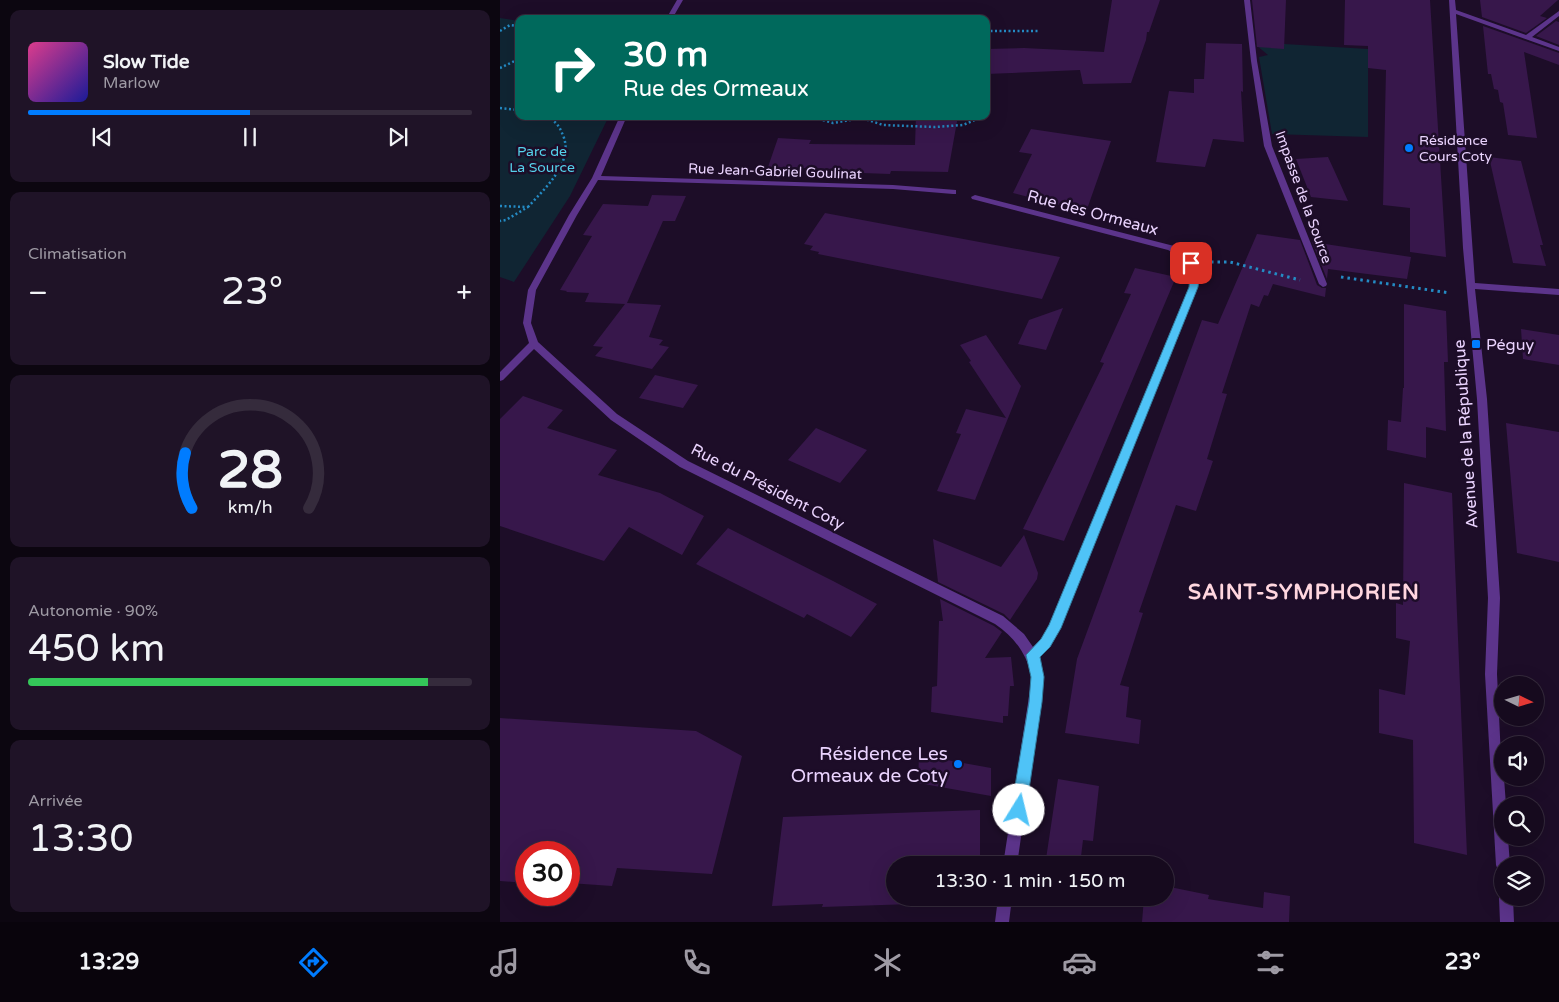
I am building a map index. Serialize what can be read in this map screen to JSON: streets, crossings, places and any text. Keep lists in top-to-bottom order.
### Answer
{
  "streets": {
    "street": [
      "Rue Jean-Gabriel Goulinat",
      "Impasse de la Source",
      "Rue des Ormeaux",
      "Avenue de la République",
      "Rue du Président Coty"
    ]
  },
  "districts": ["SAINT-SYMPHORIEN"],
  "parks": ["Parc de La Source"],
  "places": {
    "other": ["Résidence Cours Coty", "Résidence Les Ormeaux de Coty"],
    "transit": ["Péguy"]
  },
  "north": "right",
  "page": {
    "turn": ["30 m", "Rue des Ormeaux"],
    "song": ["Slow Tide", "Marlow"],
    "tile": [
      "Climatisation",
      ["Autonomie · 90%", "450 km"],
      ["Arrivée", "13:30"]
    ],
    "heat": ["−", "23°", "+"],
    "limit": "30",
    "trip": "13:30 · 1 min · 150 m",
    "tabs": ["13:29", "23°"],
    "gauge": ["28", "km/h"]
  }
}
